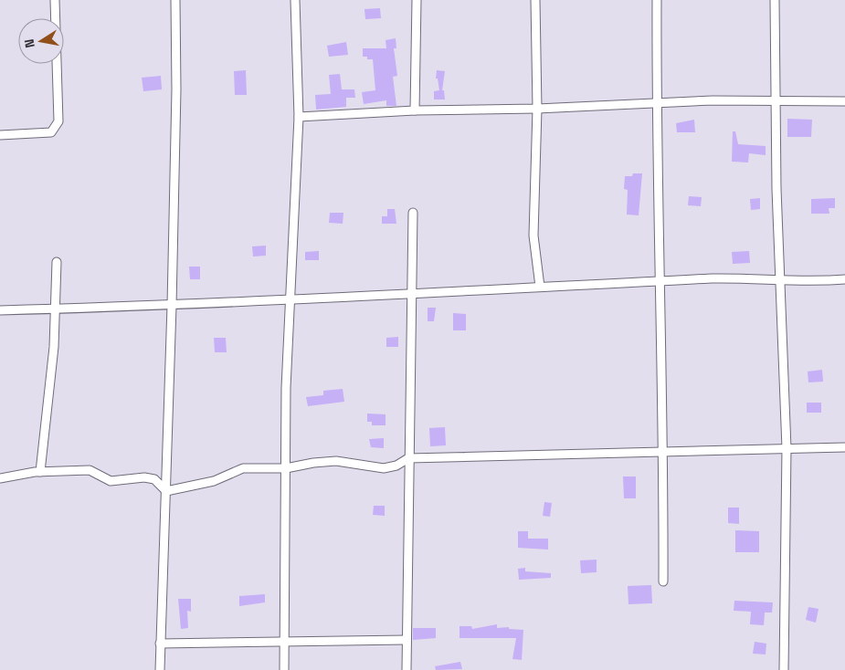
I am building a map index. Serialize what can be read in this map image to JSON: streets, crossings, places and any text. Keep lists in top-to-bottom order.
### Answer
{
  "north": "left"
}
